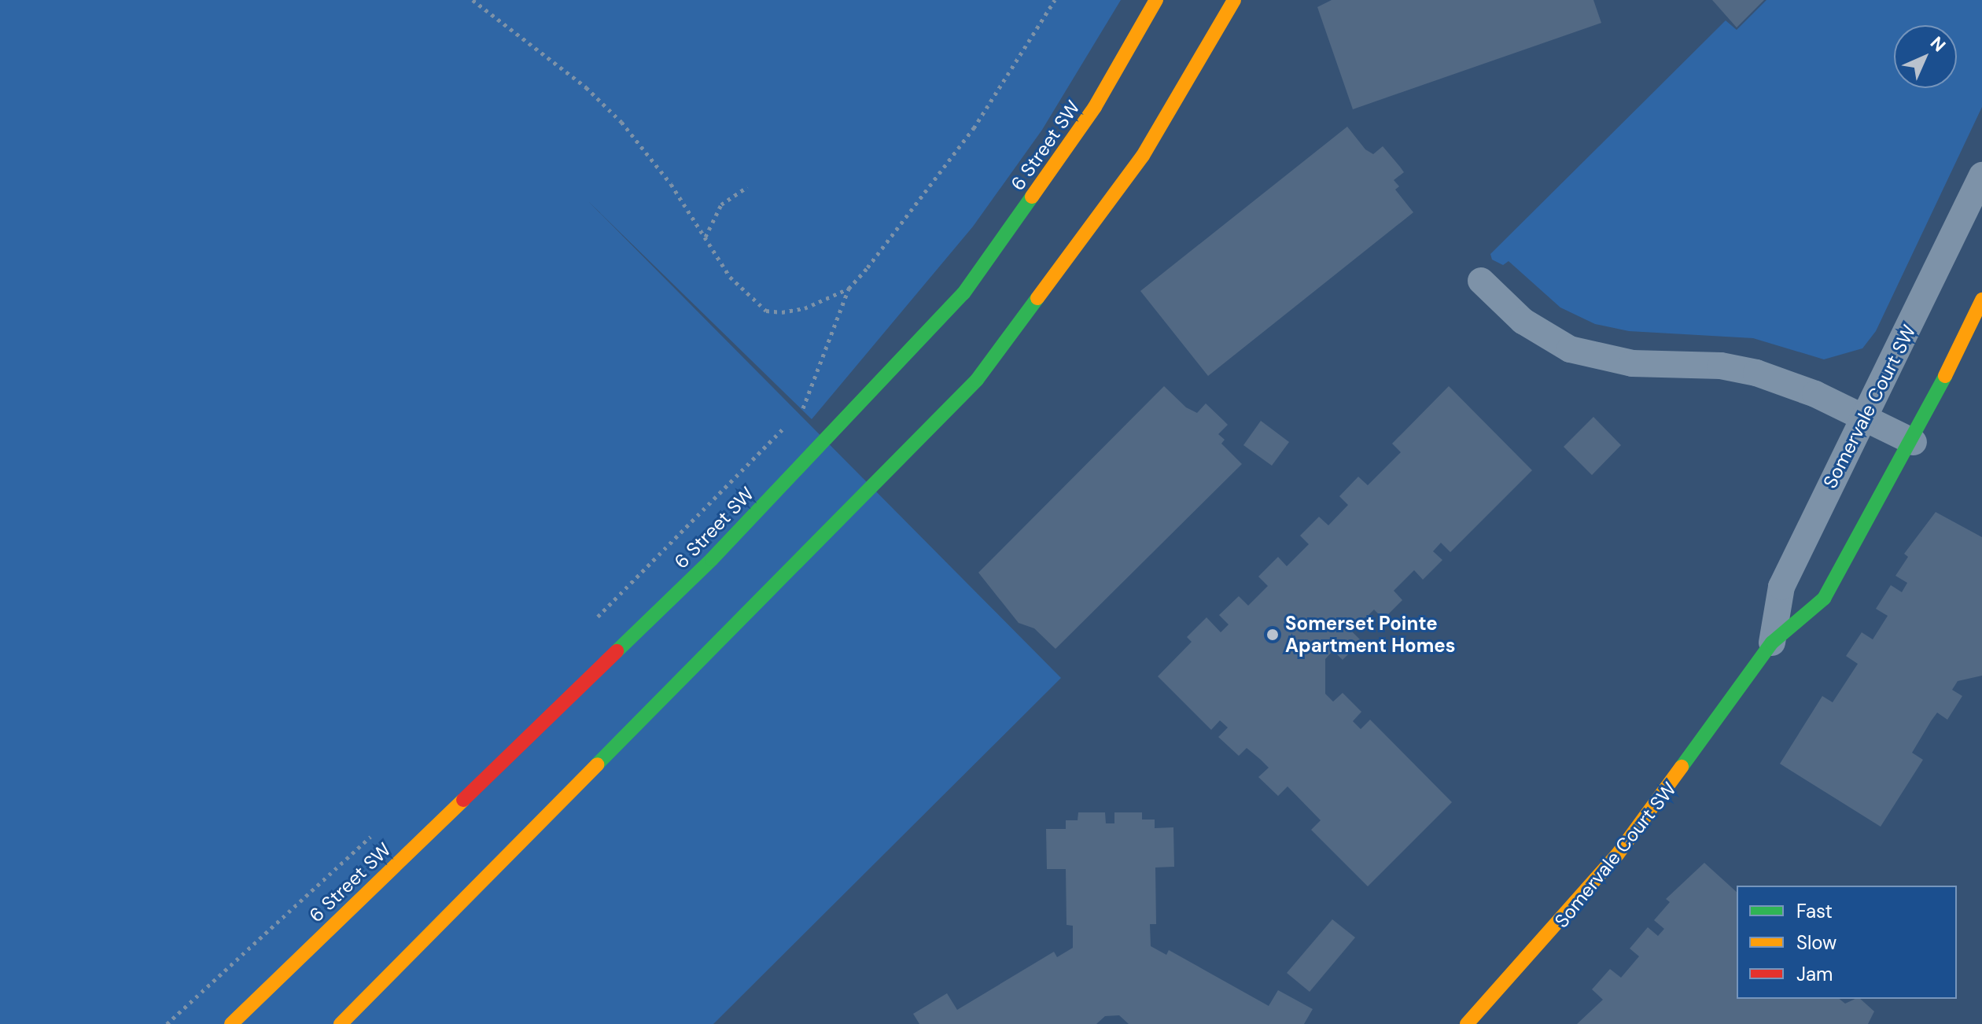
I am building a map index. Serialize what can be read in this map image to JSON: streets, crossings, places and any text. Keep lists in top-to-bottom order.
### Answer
{
  "streets": {
    "main road": ["6 Street SW", "Somervale Court SW"]
  },
  "places": ["Somerset Pointe Apartment Homes"],
  "legend": ["Fast", "Slow", "Jam"],
  "north": "top right"
}
